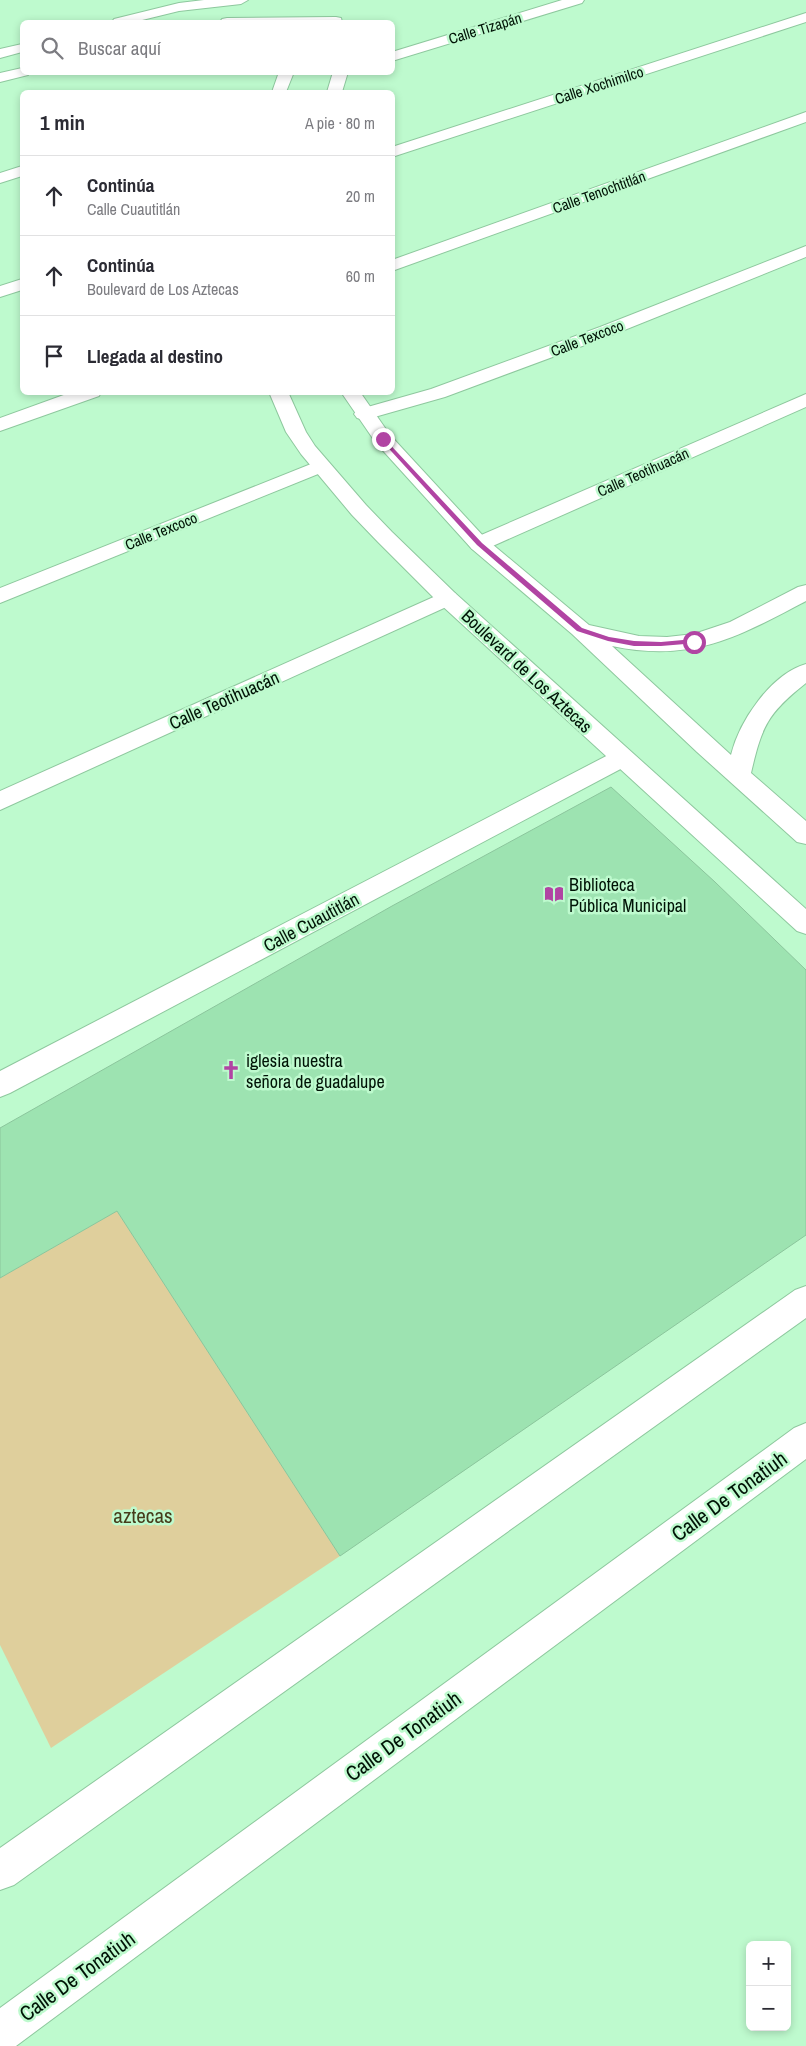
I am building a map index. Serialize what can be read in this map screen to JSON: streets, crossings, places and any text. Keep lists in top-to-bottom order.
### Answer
{
  "streets": {
    "street": [
      "Calle Tizapán",
      "Calle Xochimilco",
      "Calle Tenochtitlán",
      "Calle Texcoco",
      "Calle Teotihuacán",
      "Boulevard de Los Aztecas",
      "Calle Cuautitlán",
      "Calle De Tonatiuh"
    ]
  },
  "crossings": [
    ["Calle Texcoco", "Boulevard de Los Aztecas"],
    ["Calle Teotihuacán", "Boulevard de Los Aztecas"],
    ["Boulevard de Los Aztecas", "Calle Cuautitlán"]
  ],
  "parks": ["aztecas"],
  "places": {
    "library": ["Biblioteca Pública Municipal"],
    "church": ["iglesia nuestra señora de guadalupe"]
  },
  "page": {
    "search": "Buscar aquí",
    "heading": ["1 min", "A pie · 80 m"],
    "list": [
      ["Continúa", "Calle Cuautitlán", "20 m"],
      ["Continúa", "Boulevard de Los Aztecas", "60 m"],
      "Llegada al destino"
    ],
    "map_buttons": ["+", "−"]
  }
}
